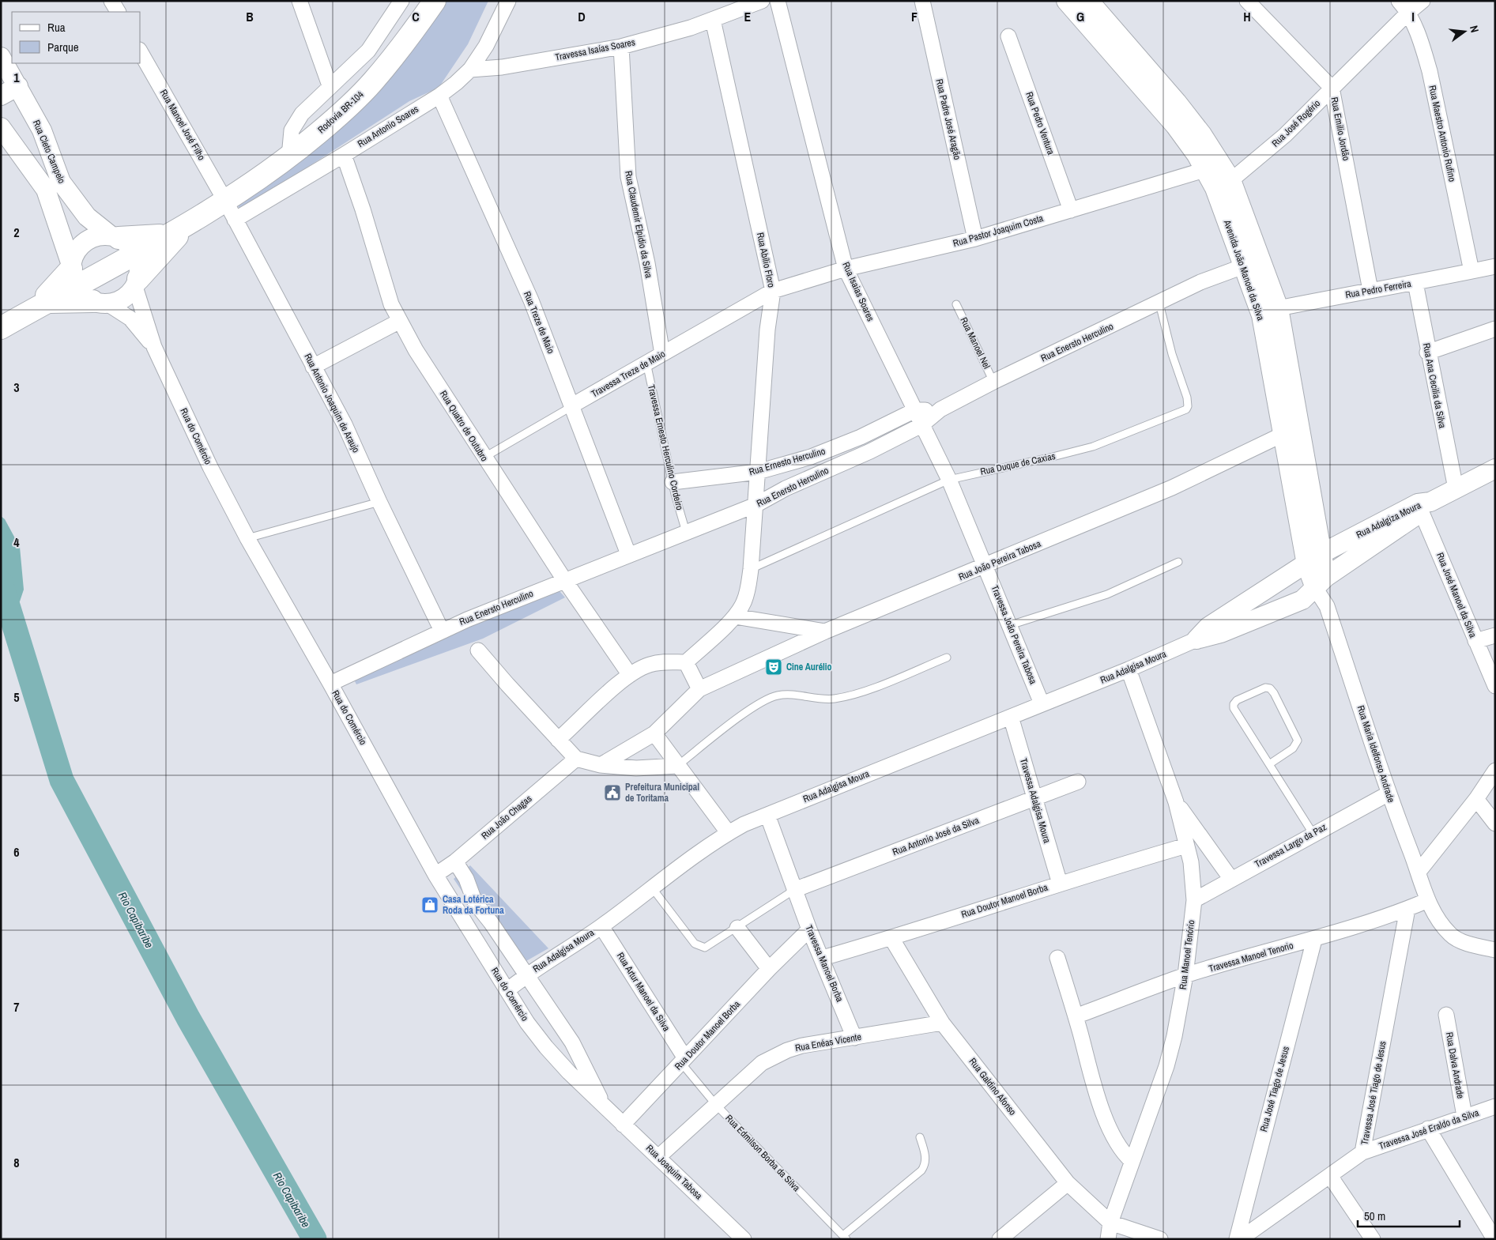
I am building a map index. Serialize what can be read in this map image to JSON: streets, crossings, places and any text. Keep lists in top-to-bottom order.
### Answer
{
  "streets": {
    "highway": ["Rodovia BR-104"],
    "street": [
      "Travessa Isaías Soares",
      "Rua Padre José Aragão",
      "Rua Pedro Ventura",
      "Rua José Rogério",
      "Rua Manoel José Filho",
      "Rua Antonio Soares",
      "Rua Emilio Jordão",
      "Rua Maestro Antonio Rufino",
      "Rua Cleto Campelo",
      "Rua Claudemir Elpidio da Silva",
      "Rua Pastor Joaquim Costa",
      "Rua Abílio Floro",
      "Avenida João Manoel da Silva",
      "Rua Pedro Ferreira",
      "Rua Isaias Soares",
      "Rua Treze de Maio",
      "Rua Enersto Herculino",
      "Travessa Treze de Maio",
      "Rua Ana Cecilia da Silva",
      "Rua Antonio Joaquim de Araujo",
      "Rua Quatro de Outubro",
      "Rua do Comércio",
      "Rua Ernesto Herculino",
      "Rua Adalgiza Moura",
      "Rua João Pereira Tabosa",
      "Rua José Manoel da Silva",
      "Travessa João Pereira Tabosa",
      "Rua Adalgisa Moura",
      "Rua Maria Idelfonso Andrade",
      "Travessa Adalgisa Moura",
      "Rua João Chagas",
      "Rua Antonio José da Silva",
      "Travessa Largo da Paz",
      "Rua Doutor Manoel Borba",
      "Rua Manoel Tenório",
      "Travessa Manoel Tenorio",
      "Travessa Manoel Borba",
      "Rua Artur Manoel da Silva",
      "Rua Enéas Vicente",
      "Rua Dalva Andrade",
      "Rua Galdino Afonso",
      "Rua José Tiago de Jesus",
      "Travessa José Tiago de Jesus",
      "Travessa José Eraldo da Silva",
      "Rua Joaquim Tabosa"
    ],
    "lane": [
      "Rua Manoel Nel",
      "Travessa Ernesto Herculino Cordeiro",
      "Rua Duque de Caxias",
      "Rua Edmilson Borba da Silva"
    ]
  },
  "crossings": [
    ["Travessa Isaías Soares", "Rua Antonio Soares"],
    ["Travessa Isaías Soares", "Rua Claudemir Elpidio da Silva"],
    ["Travessa Isaías Soares", "Rua Abílio Floro"],
    ["Rodovia BR-104", "Rua Manoel José Filho"],
    ["Rodovia BR-104", "Rua Antonio Soares"],
    ["Rodovia BR-104", "Rua Antonio Joaquim de Araujo"],
    ["Rua Padre José Aragão", "Rua Pastor Joaquim Costa"],
    ["Rua Pedro Ventura", "Rua Pastor Joaquim Costa"],
    ["Rua José Rogério", "Rua Emilio Jordão"],
    ["Rua José Rogério", "Rua Maestro Antonio Rufino"],
    ["Rua José Rogério", "Rua Pastor Joaquim Costa"],
    ["Rua José Rogério", "Avenida João Manoel da Silva"],
    ["Rua Manoel José Filho", "Rua Antonio Soares"],
    ["Rua Manoel José Filho", "Rua Antonio Joaquim de Araujo"],
    ["Rua Antonio Soares", "Rua Treze de Maio"],
    ["Rua Antonio Soares", "Rua Antonio Joaquim de Araujo"],
    ["Rua Antonio Soares", "Rua Quatro de Outubro"],
    ["Rua Emilio Jordão", "Rua Pedro Ferreira"],
    ["Rua Maestro Antonio Rufino", "Rua Pedro Ferreira"],
    ["Rua Claudemir Elpidio da Silva", "Travessa Treze de Maio"],
    ["Rua Pastor Joaquim Costa", "Rua Abílio Floro"],
    ["Rua Pastor Joaquim Costa", "Avenida João Manoel da Silva"],
    ["Rua Pastor Joaquim Costa", "Rua Isaias Soares"],
    ["Rua Pastor Joaquim Costa", "Travessa Treze de Maio"],
    ["Rua Abílio Floro", "Rua Enersto Herculino"],
    ["Rua Abílio Floro", "Travessa Treze de Maio"],
    ["Rua Abílio Floro", "Rua Ernesto Herculino"],
    ["Rua Abílio Floro", "Rua Duque de Caxias"],
    ["Avenida João Manoel da Silva", "Rua Pedro Ferreira"],
    ["Avenida João Manoel da Silva", "Rua Enersto Herculino"],
    ["Avenida João Manoel da Silva", "Rua Adalgiza Moura"],
    ["Avenida João Manoel da Silva", "Rua João Pereira Tabosa"],
    ["Avenida João Manoel da Silva", "Rua Maria Idelfonso Andrade"],
    ["Rua Pedro Ferreira", "Rua Ana Cecilia da Silva"],
    ["Rua Isaias Soares", "Rua Enersto Herculino"],
    ["Rua Isaias Soares", "Rua Ernesto Herculino"],
    ["Rua Isaias Soares", "Rua Duque de Caxias"],
    ["Rua Isaias Soares", "Rua João Pereira Tabosa"],
    ["Rua Isaias Soares", "Travessa João Pereira Tabosa"],
    ["Rua Treze de Maio", "Rua Enersto Herculino"],
    ["Rua Treze de Maio", "Travessa Treze de Maio"],
    ["Rua Enersto Herculino", "Rua Manoel Nel"],
    ["Rua Enersto Herculino", "Rua Antonio Joaquim de Araujo"],
    ["Rua Enersto Herculino", "Rua Quatro de Outubro"],
    ["Rua Enersto Herculino", "Rua do Comércio"],
    ["Rua Enersto Herculino", "Travessa Ernesto Herculino Cordeiro"],
    ["Rua Enersto Herculino", "Rua Ernesto Herculino"],
    ["Rua Enersto Herculino", "Rua Duque de Caxias"],
    ["Travessa Treze de Maio", "Rua Quatro de Outubro"],
    ["Travessa Treze de Maio", "Travessa Ernesto Herculino Cordeiro"],
    ["Rua do Comércio", "Rua Adalgisa Moura"],
    ["Rua do Comércio", "Rua João Chagas"],
    ["Rua do Comércio", "Rua Joaquim Tabosa"],
    ["Travessa Ernesto Herculino Cordeiro", "Rua Ernesto Herculino"],
    ["Rua Adalgiza Moura", "Rua José Manoel da Silva"],
    ["Rua Adalgiza Moura", "Rua Adalgisa Moura"],
    ["Rua Adalgiza Moura", "Rua Maria Idelfonso Andrade"],
    ["Rua João Pereira Tabosa", "Travessa João Pereira Tabosa"],
    ["Travessa João Pereira Tabosa", "Rua Adalgisa Moura"],
    ["Rua Adalgisa Moura", "Travessa Adalgisa Moura"],
    ["Rua Adalgisa Moura", "Rua Manoel Tenório"],
    ["Rua Adalgisa Moura", "Travessa Manoel Borba"],
    ["Rua Adalgisa Moura", "Rua Artur Manoel da Silva"],
    ["Rua Adalgisa Moura", "Rua Joaquim Tabosa"],
    ["Rua Maria Idelfonso Andrade", "Travessa Largo da Paz"],
    ["Rua Maria Idelfonso Andrade", "Travessa Manoel Tenorio"],
    ["Travessa Adalgisa Moura", "Rua Antonio José da Silva"],
    ["Travessa Adalgisa Moura", "Rua Doutor Manoel Borba"],
    ["Rua Antonio José da Silva", "Travessa Manoel Borba"],
    ["Travessa Largo da Paz", "Rua Manoel Tenório"],
    ["Rua Doutor Manoel Borba", "Rua Manoel Tenório"],
    ["Rua Doutor Manoel Borba", "Travessa Manoel Borba"],
    ["Rua Doutor Manoel Borba", "Rua Artur Manoel da Silva"],
    ["Rua Doutor Manoel Borba", "Rua Galdino Afonso"],
    ["Rua Doutor Manoel Borba", "Rua Edmilson Borba da Silva"],
    ["Rua Doutor Manoel Borba", "Rua Joaquim Tabosa"],
    ["Rua Manoel Tenório", "Travessa Manoel Tenorio"],
    ["Rua Manoel Tenório", "Rua Galdino Afonso"],
    ["Travessa Manoel Tenorio", "Rua José Tiago de Jesus"],
    ["Travessa Manoel Tenorio", "Travessa José Tiago de Jesus"],
    ["Travessa Manoel Borba", "Rua Enéas Vicente"],
    ["Rua Artur Manoel da Silva", "Rua Edmilson Borba da Silva"],
    ["Rua Enéas Vicente", "Rua Galdino Afonso"],
    ["Rua Enéas Vicente", "Rua Edmilson Borba da Silva"],
    ["Rua Enéas Vicente", "Rua Joaquim Tabosa"],
    ["Rua Dalva Andrade", "Travessa José Eraldo da Silva"],
    ["Rua José Tiago de Jesus", "Travessa José Tiago de Jesus"],
    ["Travessa José Tiago de Jesus", "Travessa José Eraldo da Silva"]
  ],
  "water": ["Rio Capibaribe"],
  "places": {
    "theatre": ["Cine Aurélio"],
    "public building": ["Prefeitura Municipal de Toritama"],
    "shop": ["Casa Lotérica Roda da Fortuna"]
  },
  "legend": ["Rua", "Parque"],
  "scale_bar": "50 m",
  "north": "right",
  "grid": {
    "columns": [
      "B",
      "C",
      "D",
      "E",
      "F",
      "G",
      "H",
      "I"
    ],
    "rows": [
      "1",
      "2",
      "3",
      "4",
      "5",
      "6",
      "7",
      "8"
    ]
  }
}
